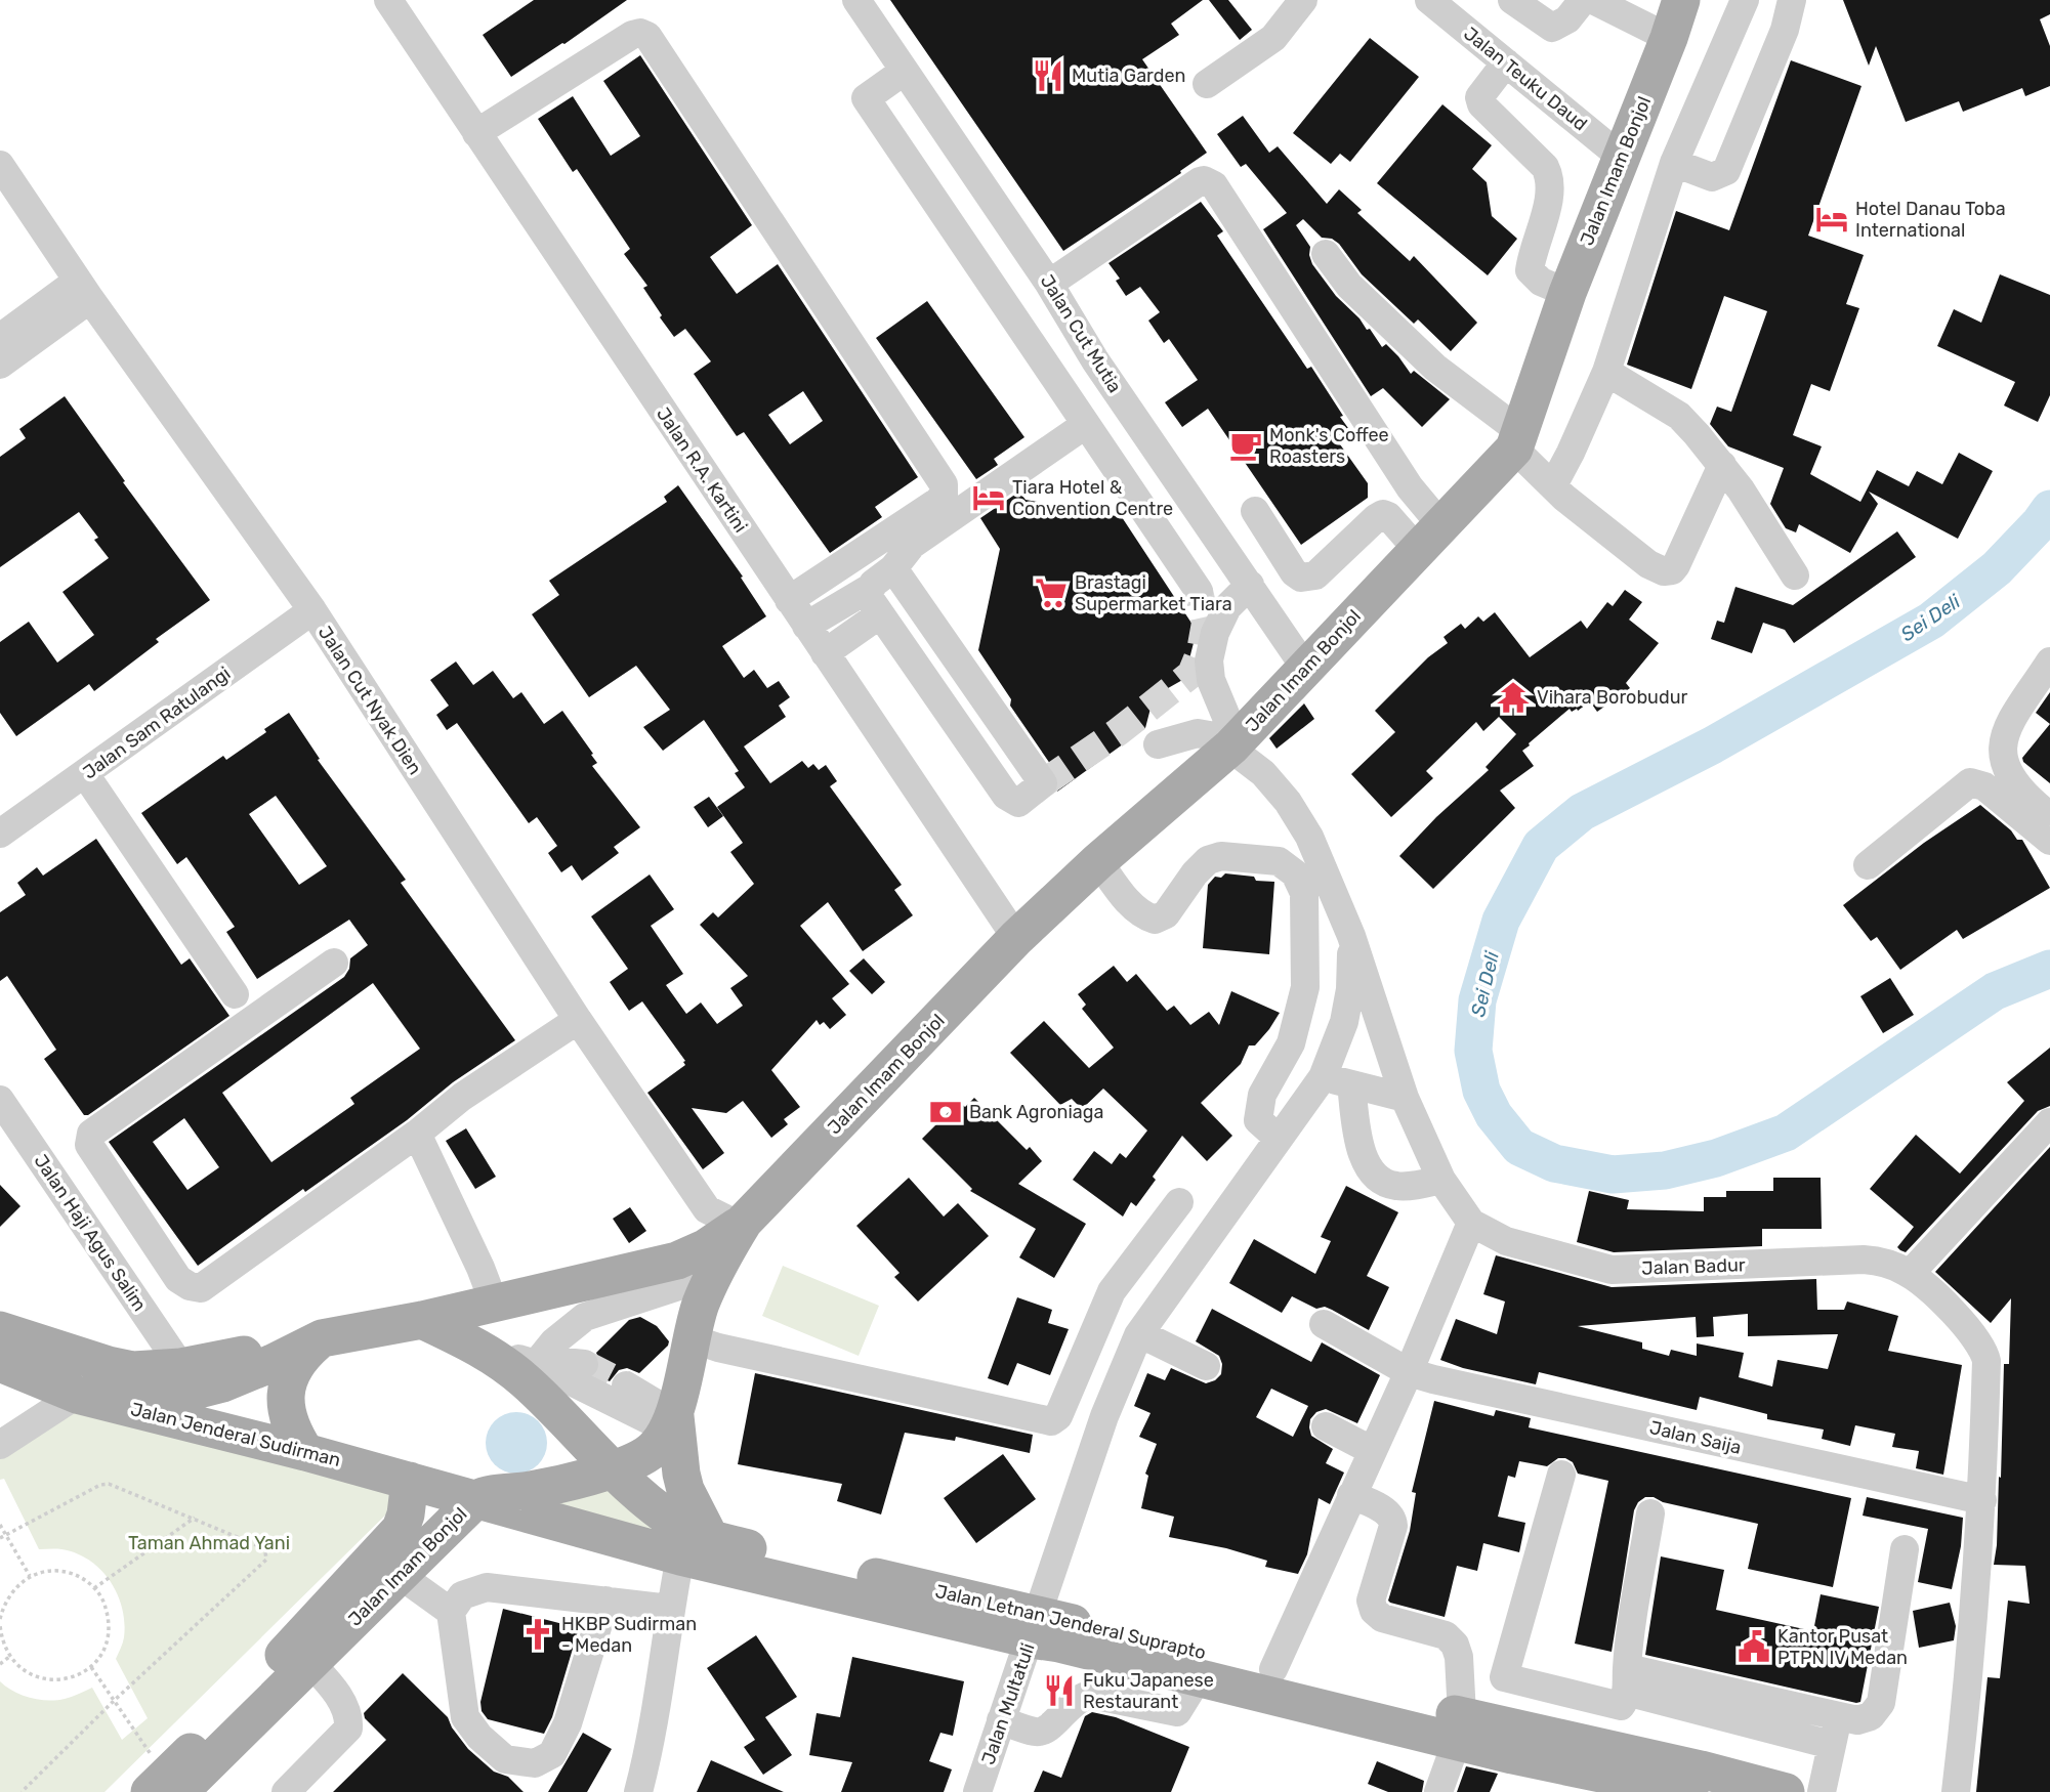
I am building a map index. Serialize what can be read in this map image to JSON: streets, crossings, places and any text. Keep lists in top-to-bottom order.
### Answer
{
  "streets": {
    "main road": ["Jalan Imam Bonjol", "Jalan Jenderal Sudirman", "Jalan Letnan Jenderal Suprapto"],
    "street": [
      "Jalan Teuku Daud",
      "Jalan Cut Mutia",
      "Jalan R.A. Kartini",
      "Jalan Cut Nyak Dien",
      "Jalan Sam Ratulangi",
      "Jalan Haji Agus Salim",
      "Jalan Badur",
      "Jalan Saija",
      "Jalan Multatuli"
    ]
  },
  "crossings": [
    ["Jalan Teuku Daud", "Jalan Imam Bonjol"],
    ["Jalan Imam Bonjol", "Jalan Cut Mutia"],
    ["Jalan Imam Bonjol", "Jalan R.A. Kartini"],
    ["Jalan Imam Bonjol", "Jalan Cut Nyak Dien"],
    ["Jalan Imam Bonjol", "Jalan Badur"],
    ["Jalan Imam Bonjol", "Jalan Jenderal Sudirman"],
    ["Jalan Imam Bonjol", "Jalan Letnan Jenderal Suprapto"],
    ["Jalan Cut Nyak Dien", "Jalan Sam Ratulangi"],
    ["Jalan Badur", "Jalan Saija"],
    ["Jalan Badur", "Jalan Multatuli"],
    ["Jalan Jenderal Sudirman", "Jalan Letnan Jenderal Suprapto"],
    ["Jalan Letnan Jenderal Suprapto", "Jalan Multatuli"]
  ],
  "water": ["Sei Deli"],
  "parks": ["Taman Ahmad Yani"],
  "places": {
    "restaurant": ["Mutia Garden", "Fuku Japanese Restaurant"],
    "hotel": ["Hotel Danau Toba International", "Tiara Hotel & Convention Centre"],
    "cafe": ["Monk's Coffee Roasters"],
    "supermarket": ["Brastagi Supermarket Tiara"],
    "temple": ["Vihara Borobudur"],
    "bank": ["Bank Agroniaga"],
    "church": ["HKBP Sudirman - Medan"],
    "public building": ["Kantor Pusat PTPN IV Medan"]
  }
}
